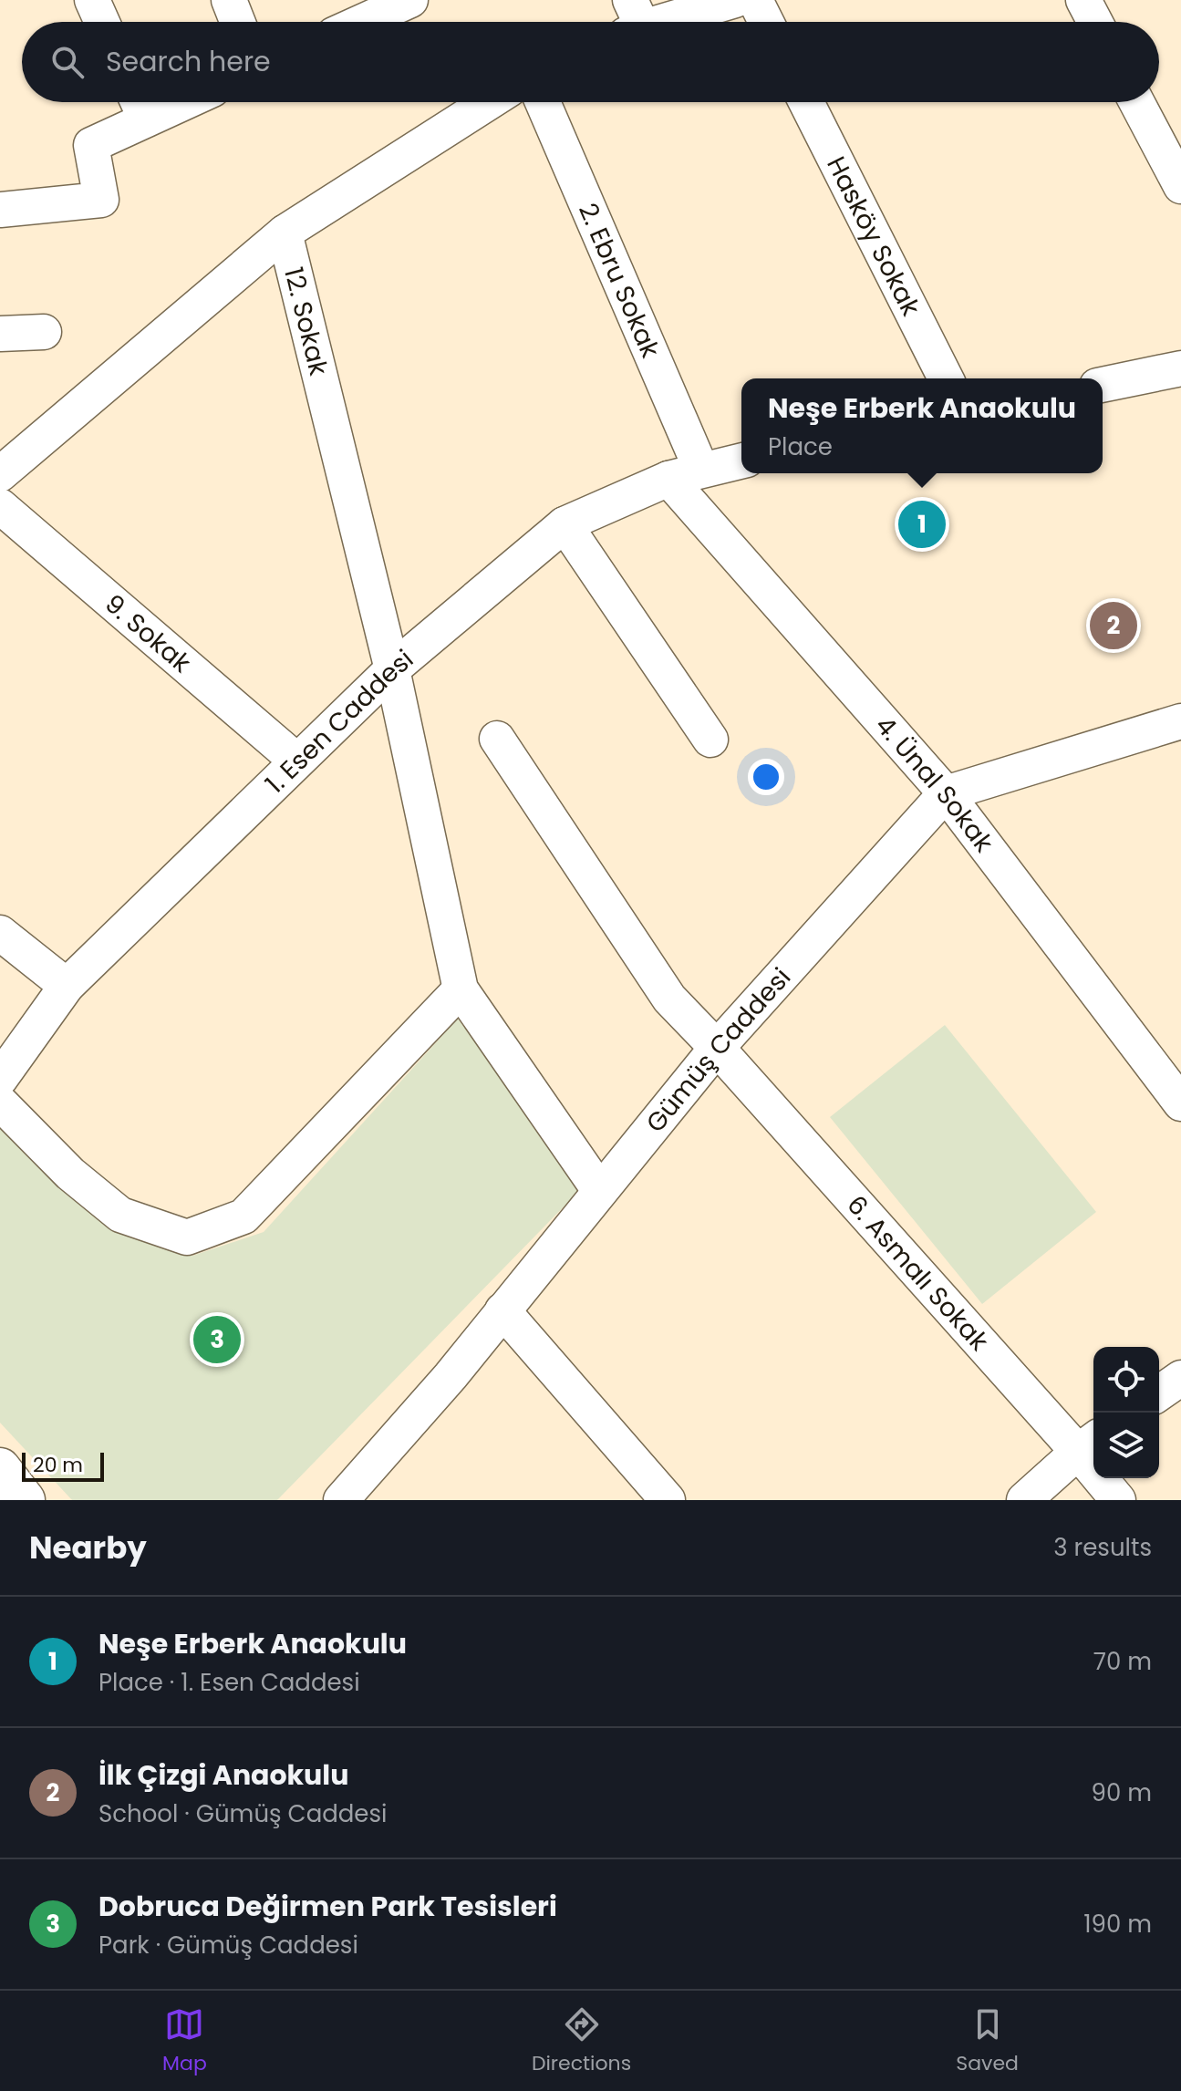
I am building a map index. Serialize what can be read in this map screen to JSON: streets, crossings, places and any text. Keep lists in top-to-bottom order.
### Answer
{
  "streets": {
    "street": [
      "Hasköy Sokak",
      "2. Ebru Sokak",
      "12. Sokak",
      "9. Sokak",
      "1. Esen Caddesi",
      "4. Ünal Sokak",
      "Gümüş Caddesi",
      "6. Asmalı Sokak"
    ]
  },
  "crossings": [
    ["2. Ebru Sokak", "1. Esen Caddesi"],
    ["12. Sokak", "1. Esen Caddesi"],
    ["9. Sokak", "1. Esen Caddesi"],
    ["1. Esen Caddesi", "4. Ünal Sokak"],
    ["4. Ünal Sokak", "Gümüş Caddesi"],
    ["Gümüş Caddesi", "6. Asmalı Sokak"]
  ],
  "scale_bar": "20 m",
  "page": {
    "search": "Search here",
    "popup": ["Neşe Erberk Anaokulu", "Place"],
    "pins": ["1", "2", "3"],
    "scale": "20 m",
    "heading": ["Nearby", "3 results"],
    "list": [
      {
        "mark": "1",
        "name": "Neşe Erberk Anaokulu",
        "note": "Place · 1. Esen Caddesi",
        "value": "70 m"
      },
      {
        "mark": "2",
        "name": "İlk Çizgi Anaokulu",
        "note": "School · Gümüş Caddesi",
        "value": "90 m"
      },
      {
        "mark": "3",
        "name": "Dobruca Değirmen Park Tesisleri",
        "note": "Park · Gümüş Caddesi",
        "value": "190 m"
      }
    ],
    "nav": ["Map", "Directions", "Saved"]
  }
}
